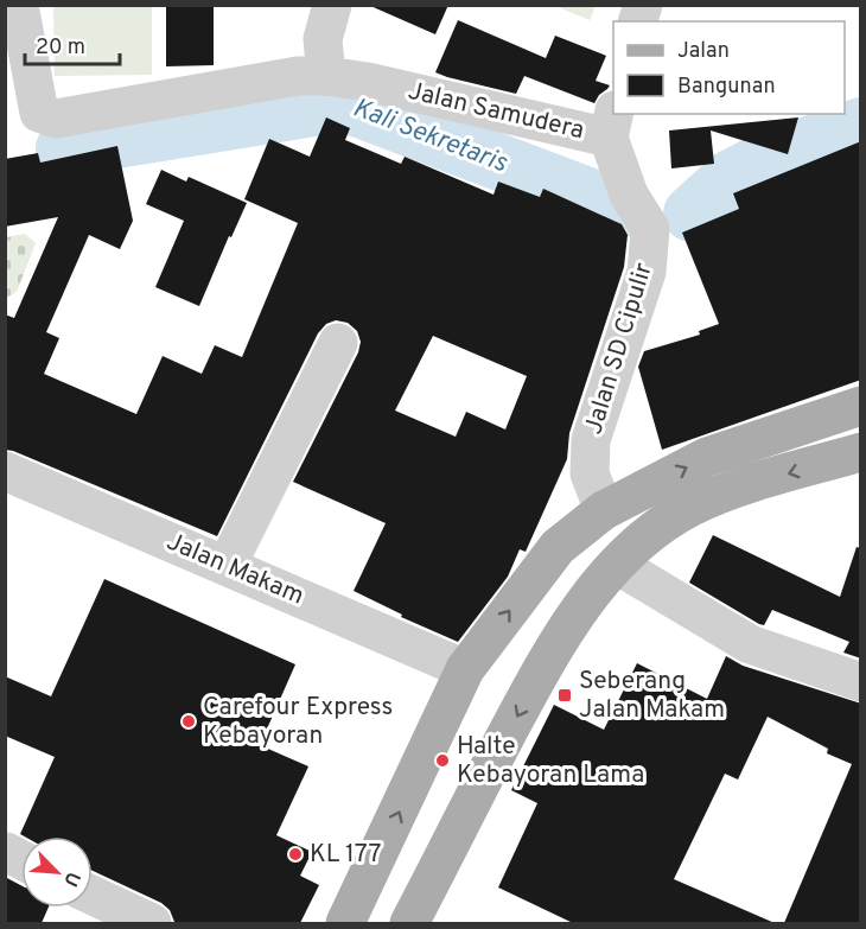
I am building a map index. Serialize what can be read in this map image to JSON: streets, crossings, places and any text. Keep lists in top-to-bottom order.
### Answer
{
  "streets": {
    "street": ["Jalan Samudera", "Jalan SD Cipulir", "Jalan Makam"]
  },
  "crossings": [
    ["Jalan Samudera", "Jalan SD Cipulir"]
  ],
  "water": ["Kali Sekretaris"],
  "places": {
    "transit": ["Seberang Jalan Makam"],
    "other": ["Carefour Express Kebayoran", "Halte Kebayoran Lama", "KL 177"]
  },
  "legend": ["Jalan", "Bangunan"],
  "scale_bar": "20 m",
  "north": "bottom right"
}
